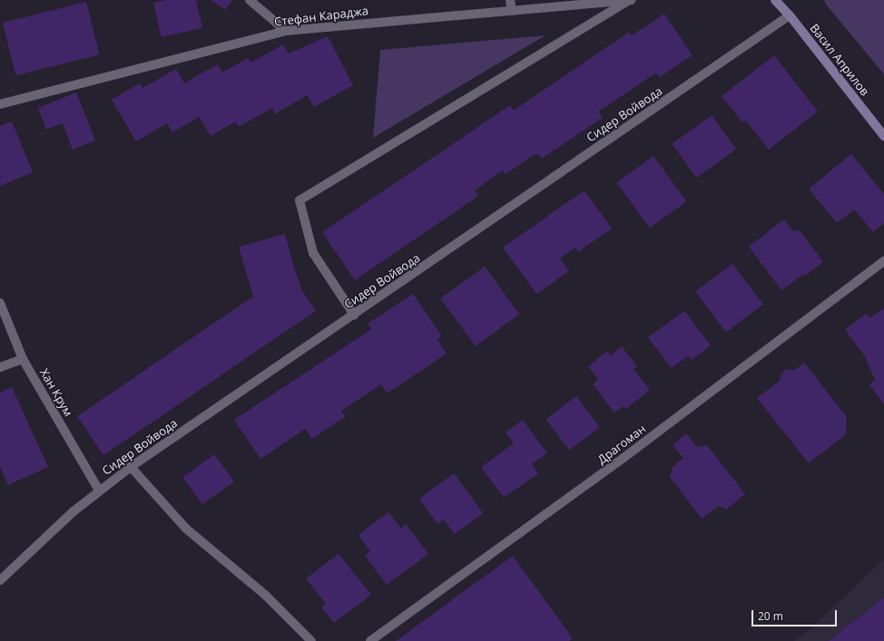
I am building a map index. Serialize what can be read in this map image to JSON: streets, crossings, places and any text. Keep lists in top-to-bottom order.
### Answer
{
  "streets": {
    "street": [
      "Стефан Караджа",
      "Васил Априлов",
      "Сидер Войвода",
      "Хан Крум",
      "Драгоман"
    ]
  },
  "crossings": [
    ["Васил Априлов", "Сидер Войвода"],
    ["Сидер Войвода", "Хан Крум"]
  ],
  "scale_bar": "20 m"
}
